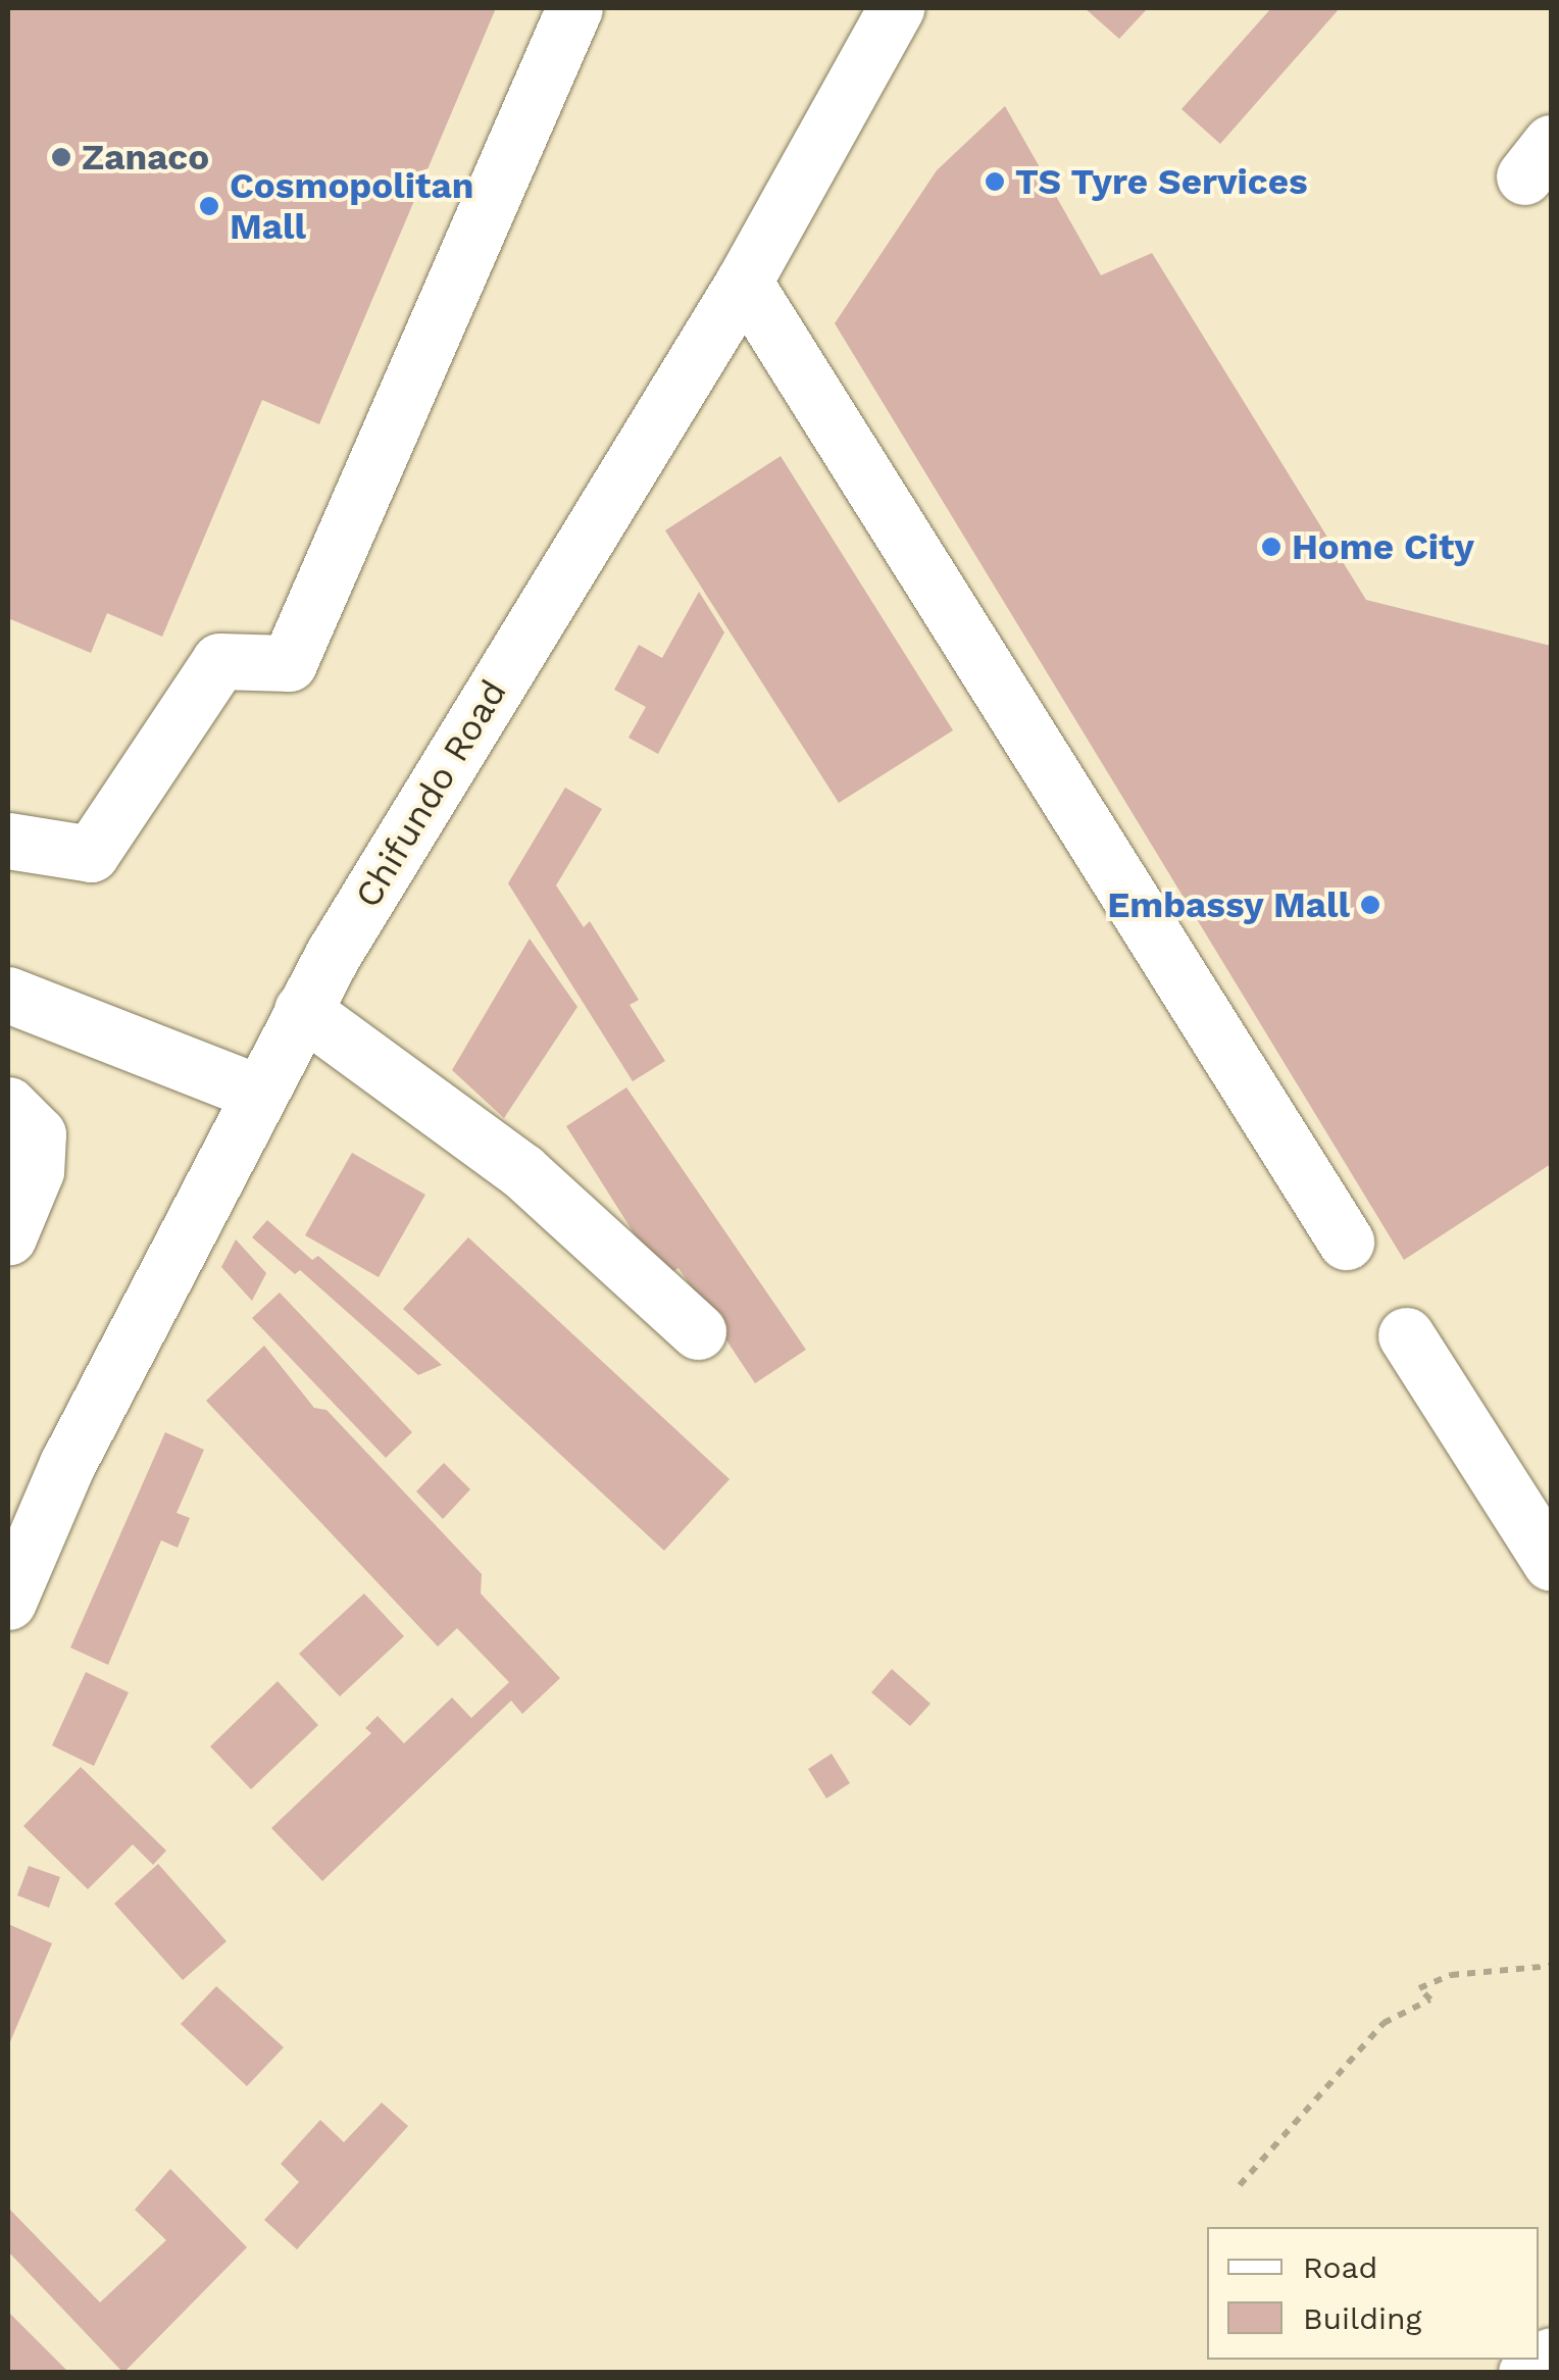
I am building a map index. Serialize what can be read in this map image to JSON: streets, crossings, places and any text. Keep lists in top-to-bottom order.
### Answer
{
  "streets": {
    "street": ["Chifundo Road"]
  },
  "places": [
    "Zanaco",
    "TS Tyre Services",
    "Cosmopolitan Mall",
    "Home City",
    "Embassy Mall"
  ],
  "legend": ["Road", "Building"]
}
